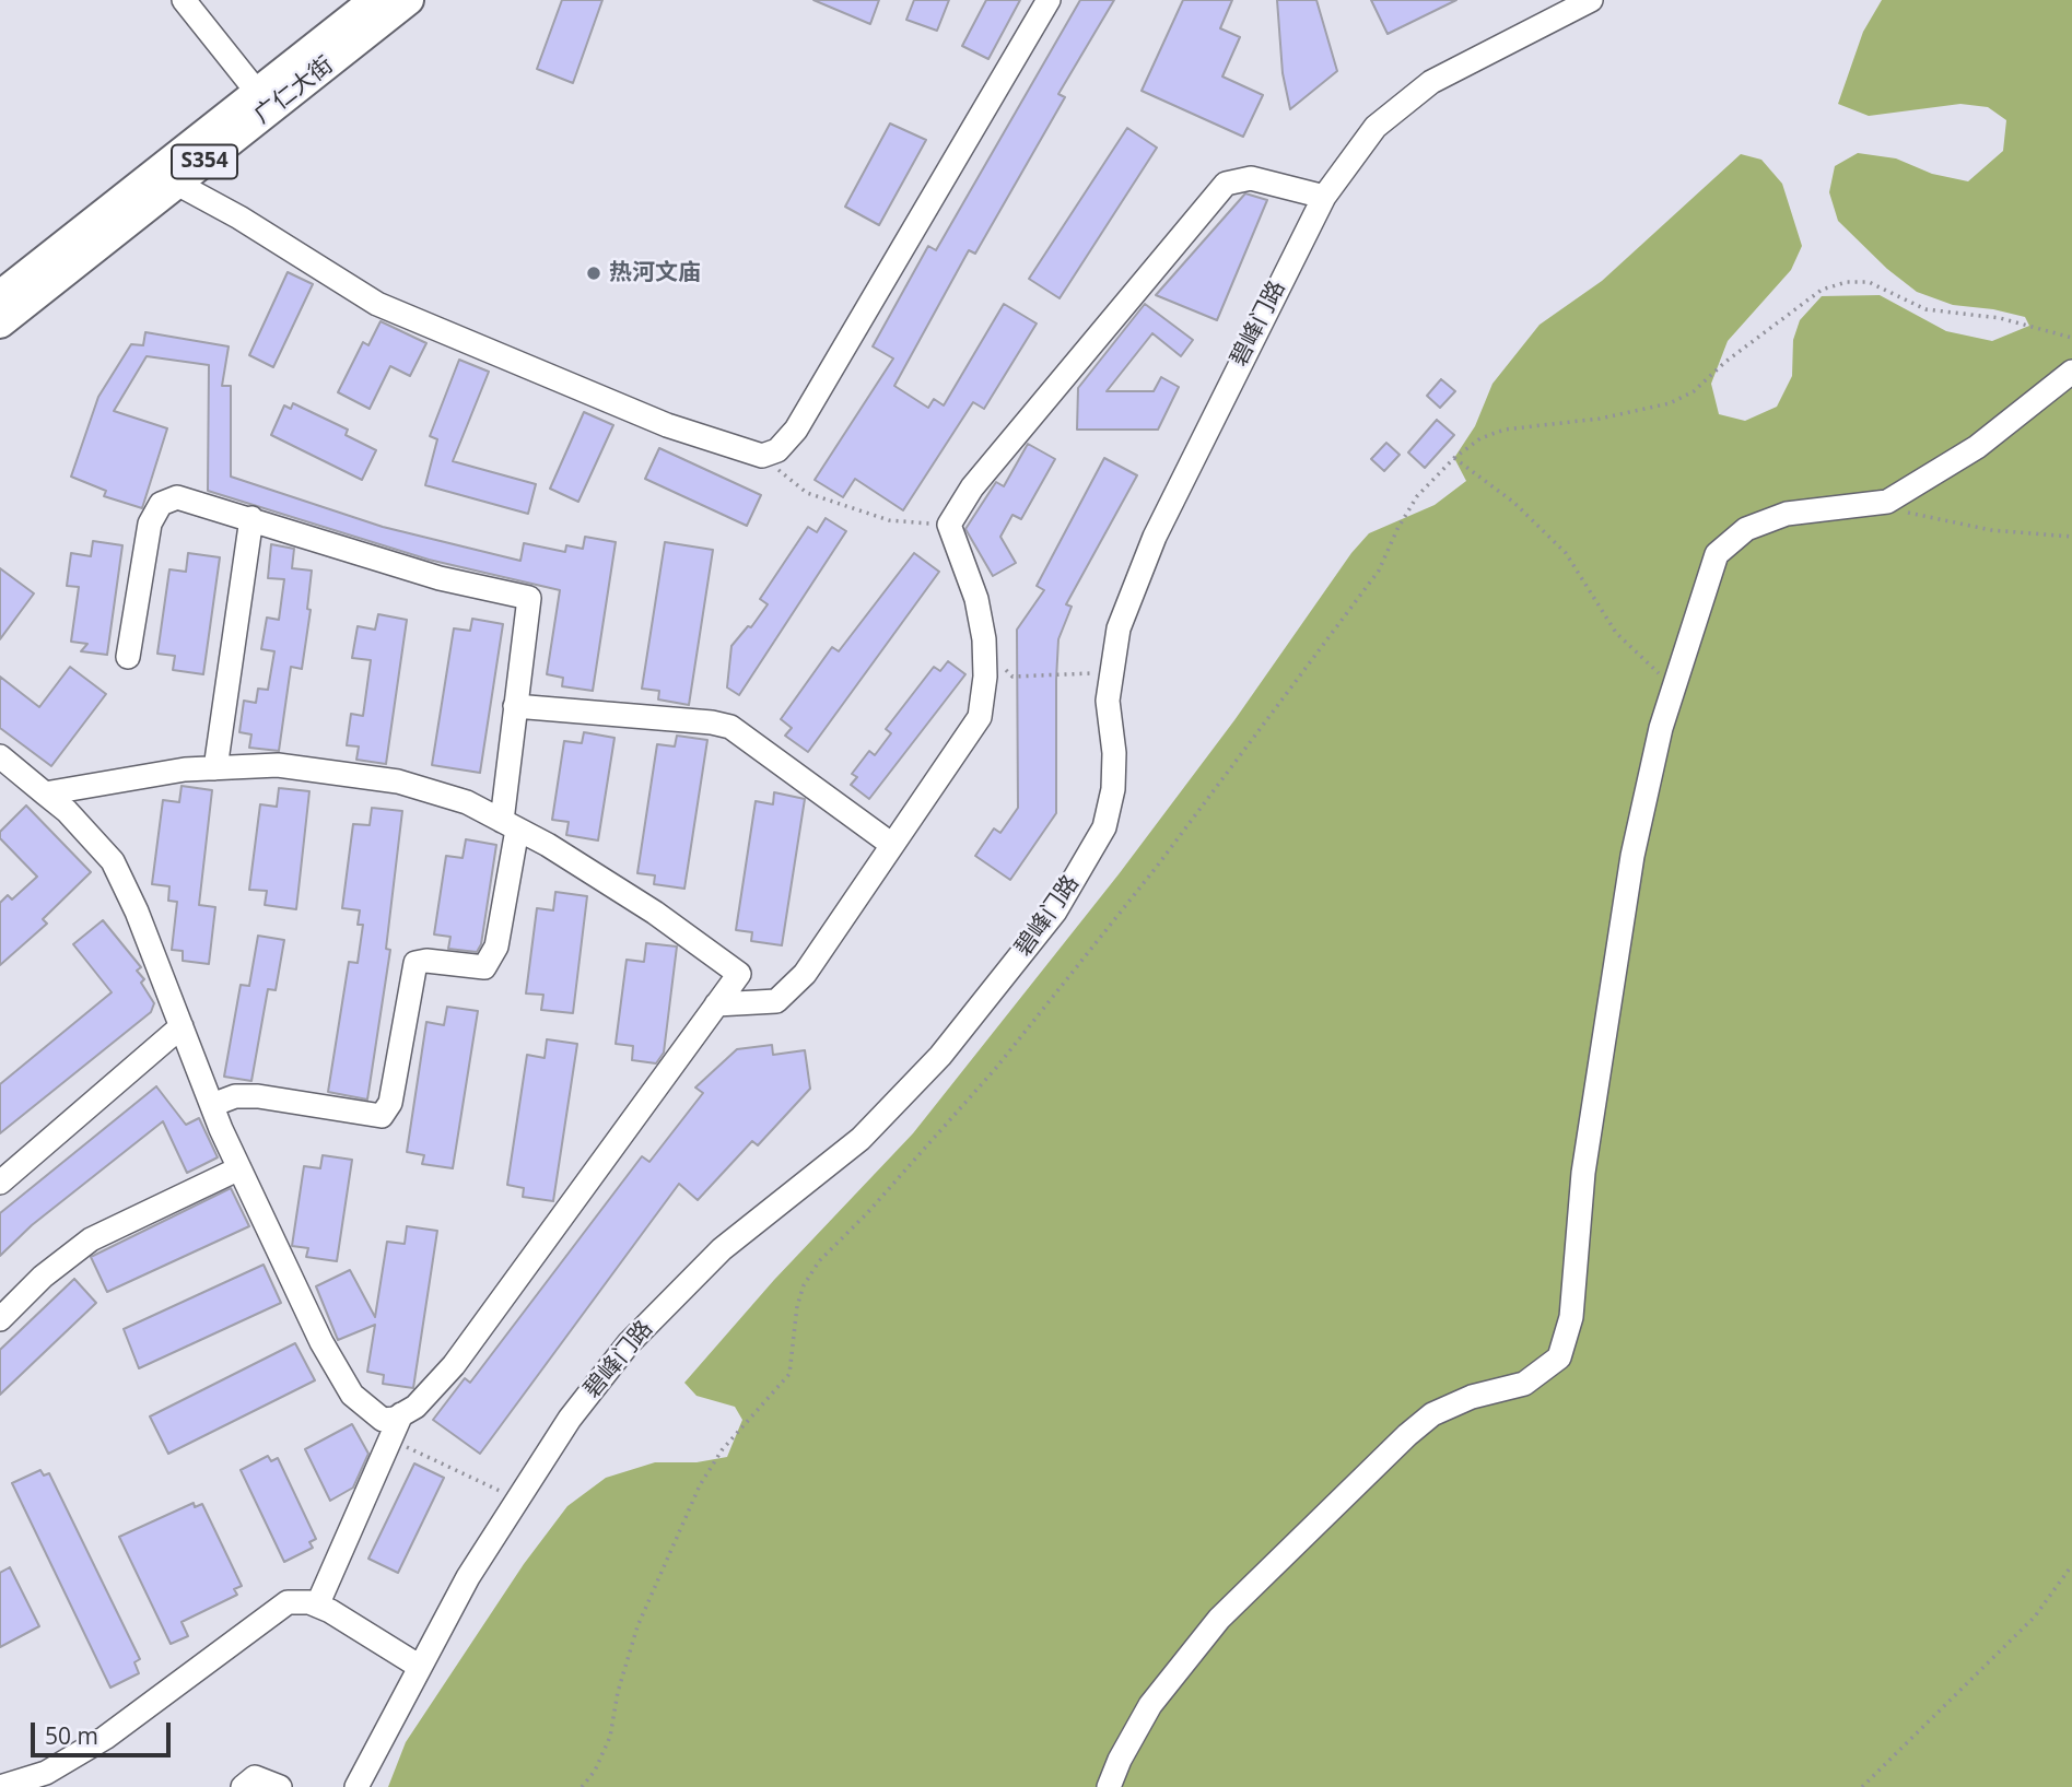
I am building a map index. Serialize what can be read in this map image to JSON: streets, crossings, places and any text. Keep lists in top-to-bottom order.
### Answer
{
  "streets": {
    "main road": ["广仁大街", "S354"],
    "street": ["碧峰门路"]
  },
  "places": ["热河文庙"],
  "scale_bar": "50 m"
}
